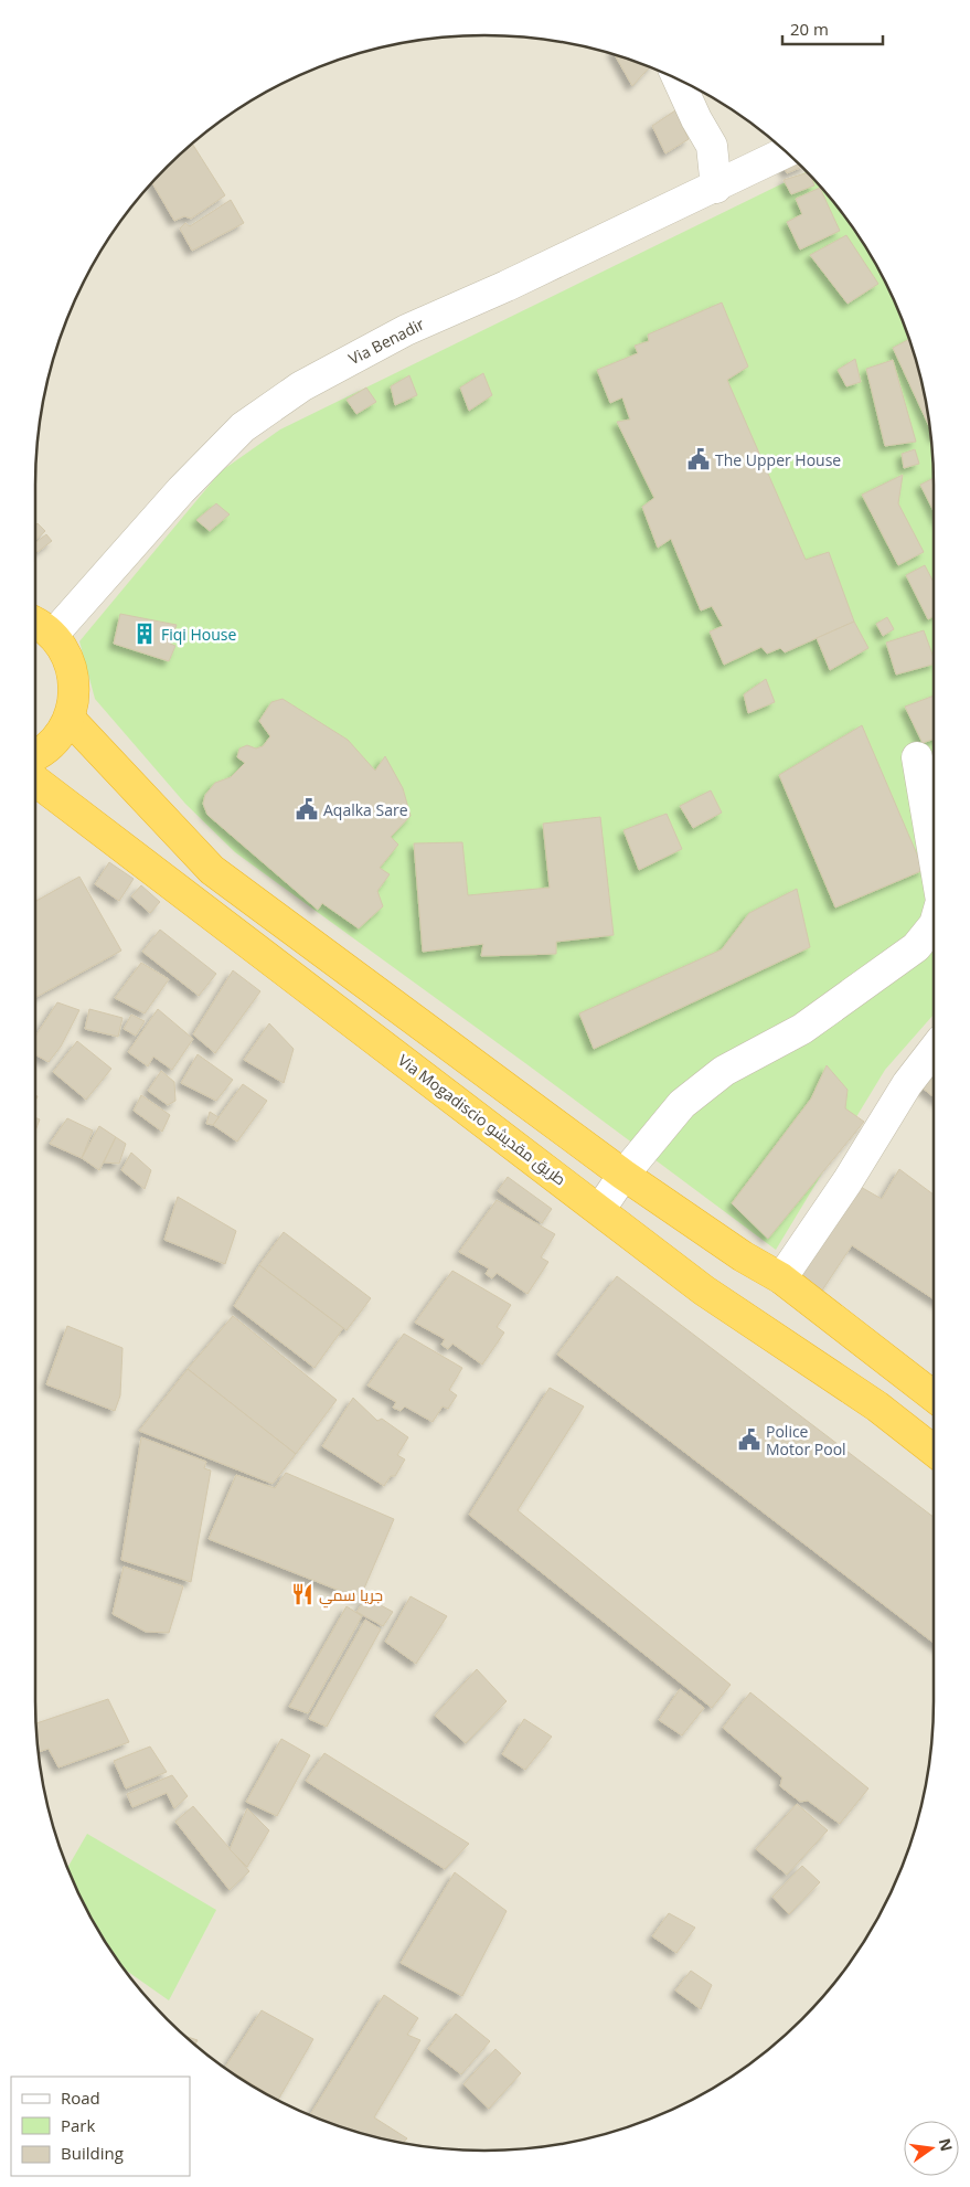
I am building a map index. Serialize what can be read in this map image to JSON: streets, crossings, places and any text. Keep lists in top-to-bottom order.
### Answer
{
  "streets": {
    "highway": ["Via Mogadiscio طريق مقديشو"],
    "street": ["Via Benadir"]
  },
  "places": {
    "public building": ["The Upper House", "Aqalka Sare", "Police Motor Pool"],
    "building": ["Fiqi House"],
    "restaurant": ["جريا سمي"]
  },
  "legend": ["Road", "Park", "Building"],
  "scale_bar": "20 m",
  "north": "right"
}
